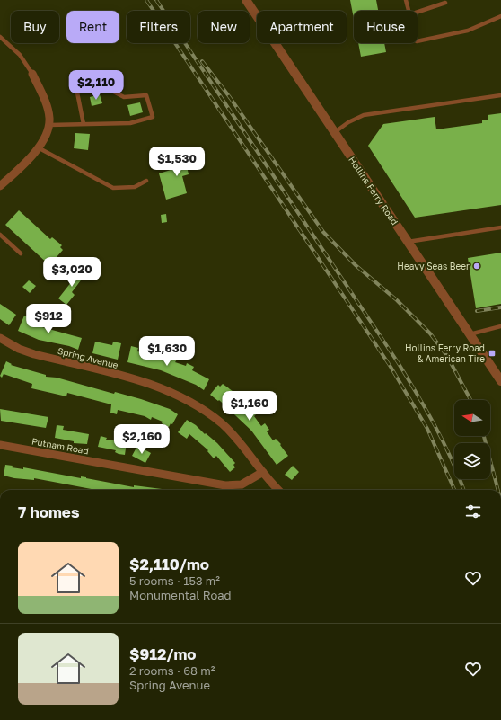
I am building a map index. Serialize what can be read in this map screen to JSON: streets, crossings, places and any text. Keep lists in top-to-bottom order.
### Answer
{
  "streets": {
    "street": ["Hollins Ferry Road", "Spring Avenue", "Putnam Road"]
  },
  "crossings": [
    ["Spring Avenue", "Putnam Road"]
  ],
  "places": {
    "other": ["Heavy Seas Beer"],
    "transit": ["Hollins Ferry Road & American Tire"]
  },
  "north": "left",
  "page": {
    "chip": [
      "Buy",
      "Rent",
      "Filters",
      "New",
      "Apartment",
      "House"
    ],
    "price": [
      "$2,110",
      "$1,530",
      "$3,020",
      "$912",
      "$1,630",
      "$1,160",
      "$2,160"
    ],
    "heading": "7 homes",
    "list": [
      {
        "name": "$2,110/mo",
        "note": "5 rooms · 153 m² · Monumental Road"
      },
      {
        "name": "$912/mo",
        "note": "2 rooms · 68 m² · Spring Avenue"
      }
    ]
  }
}
